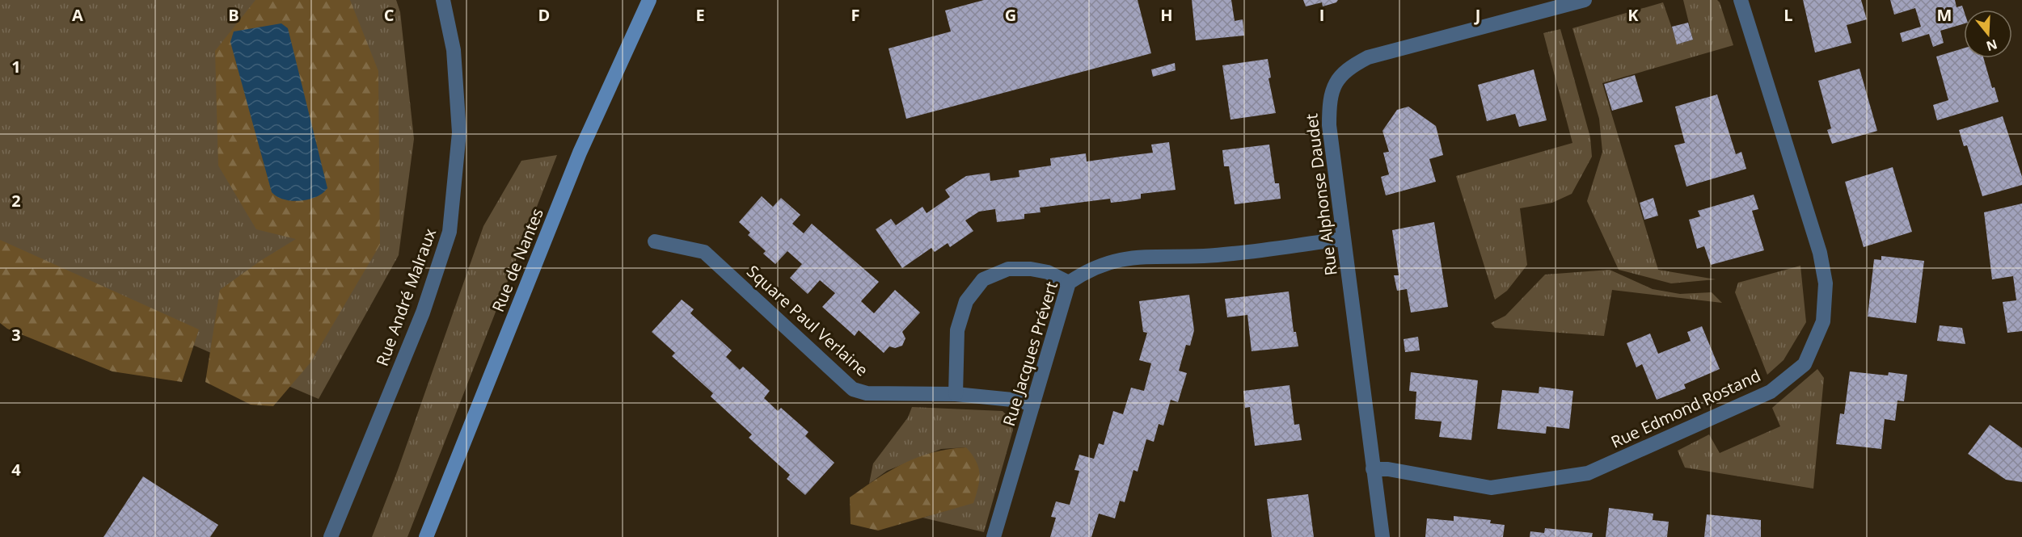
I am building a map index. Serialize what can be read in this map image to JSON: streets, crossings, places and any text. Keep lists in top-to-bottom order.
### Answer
{
  "streets": {
    "main road": ["Rue de Nantes"],
    "street": [
      "Rue Alphonse Daudet",
      "Rue André Malraux",
      "Square Paul Verlaine",
      "Rue Jacques Prévert",
      "Rue Edmond Rostand"
    ]
  },
  "crossings": [
    ["Rue Alphonse Daudet", "Rue Jacques Prévert"],
    ["Rue Alphonse Daudet", "Rue Edmond Rostand"],
    ["Square Paul Verlaine", "Rue Jacques Prévert"]
  ],
  "north": "bottom",
  "grid": {
    "columns": [
      "A",
      "B",
      "C",
      "D",
      "E",
      "F",
      "G",
      "H",
      "I",
      "J",
      "K",
      "L",
      "M"
    ],
    "rows": [
      "1",
      "2",
      "3",
      "4"
    ]
  }
}
